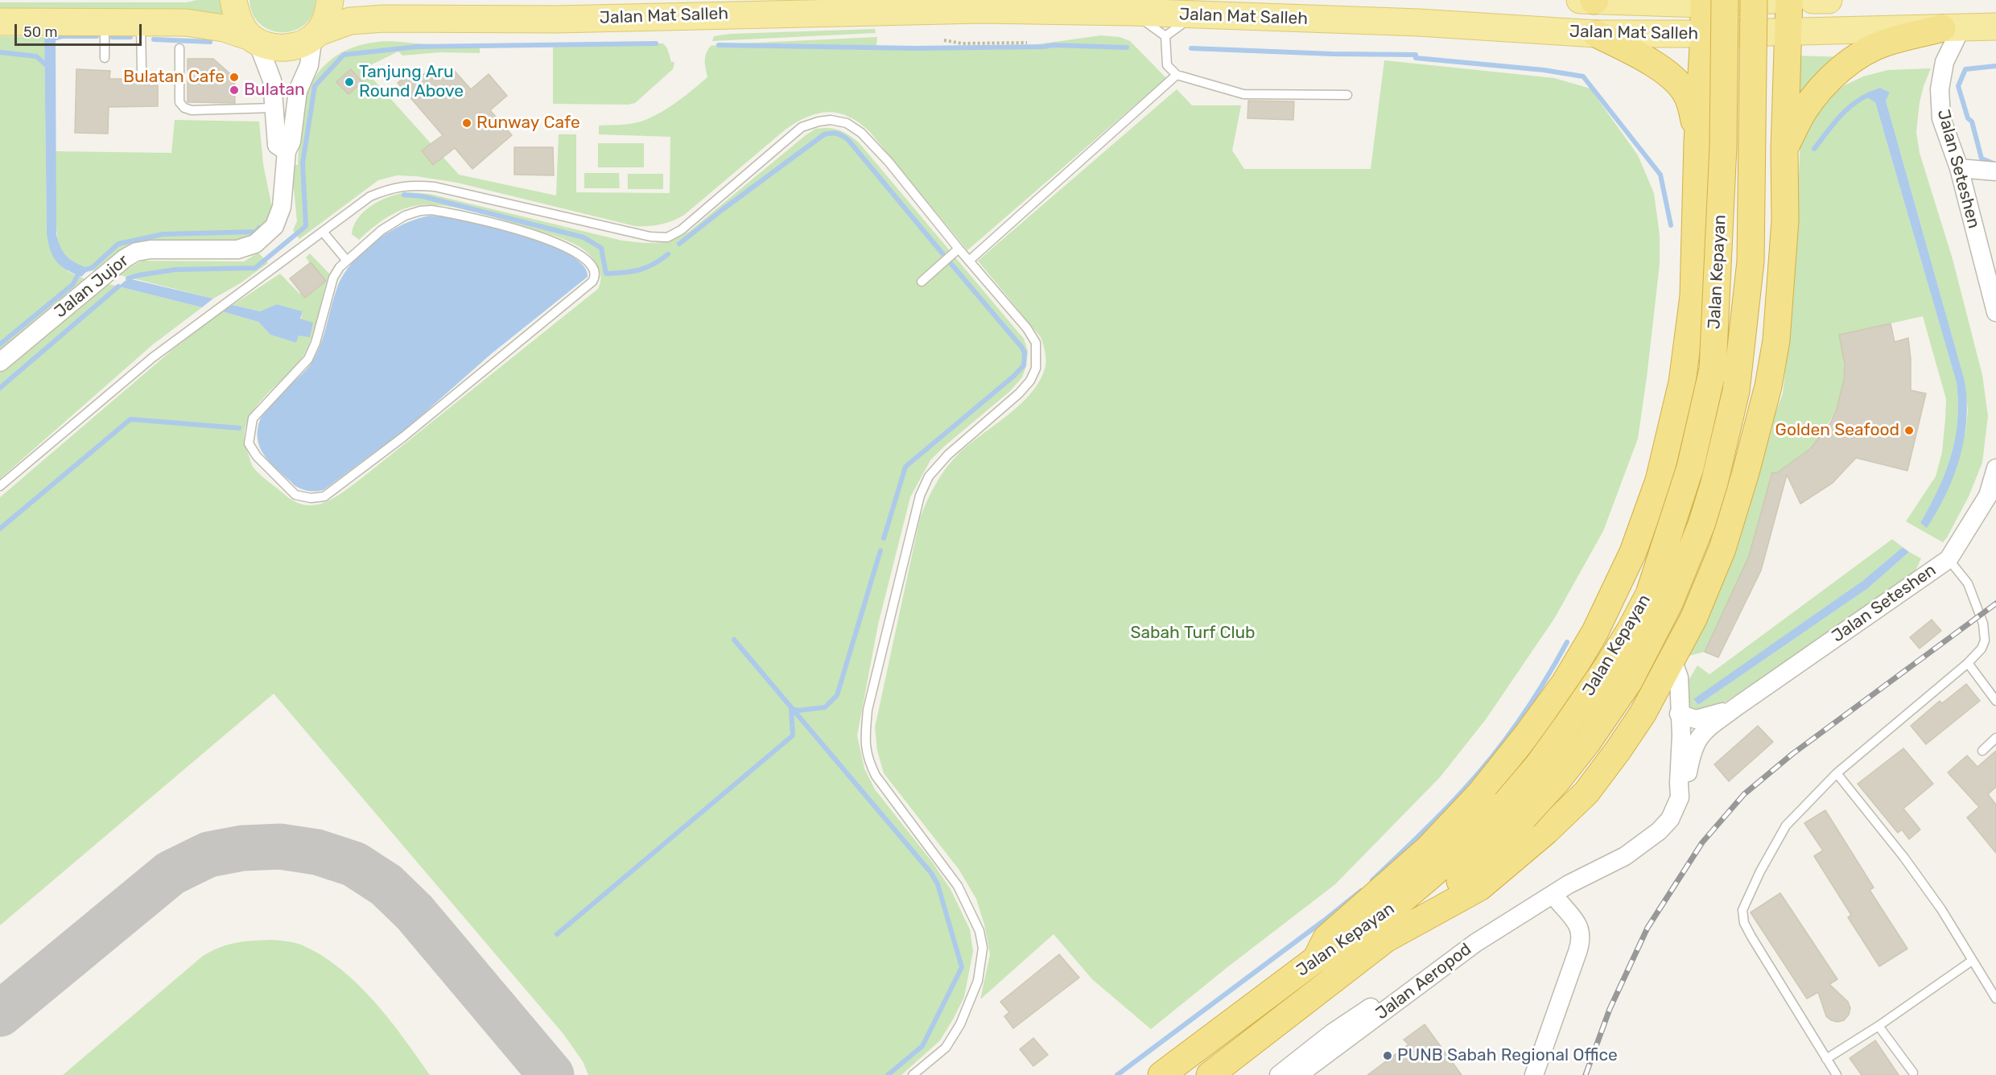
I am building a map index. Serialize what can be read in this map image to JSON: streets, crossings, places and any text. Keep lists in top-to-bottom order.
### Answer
{
  "streets": {
    "highway": ["Jalan Kepayan"],
    "main road": ["Jalan Mat Salleh"],
    "street": ["Jalan Seteshen", "Jalan Jujor", "Jalan Aeropod"]
  },
  "crossings": [
    ["Jalan Mat Salleh", "Jalan Seteshen"],
    ["Jalan Mat Salleh", "Jalan Kepayan"],
    ["Jalan Seteshen", "Jalan Aeropod"]
  ],
  "parks": ["Sabah Turf Club"],
  "places": [
    "Bulatan Cafe",
    "Tanjung Aru Round Above",
    "Bulatan",
    "Runway Cafe",
    "Golden Seafood",
    "PUNB Sabah Regional Office"
  ],
  "scale_bar": "50 m"
}
